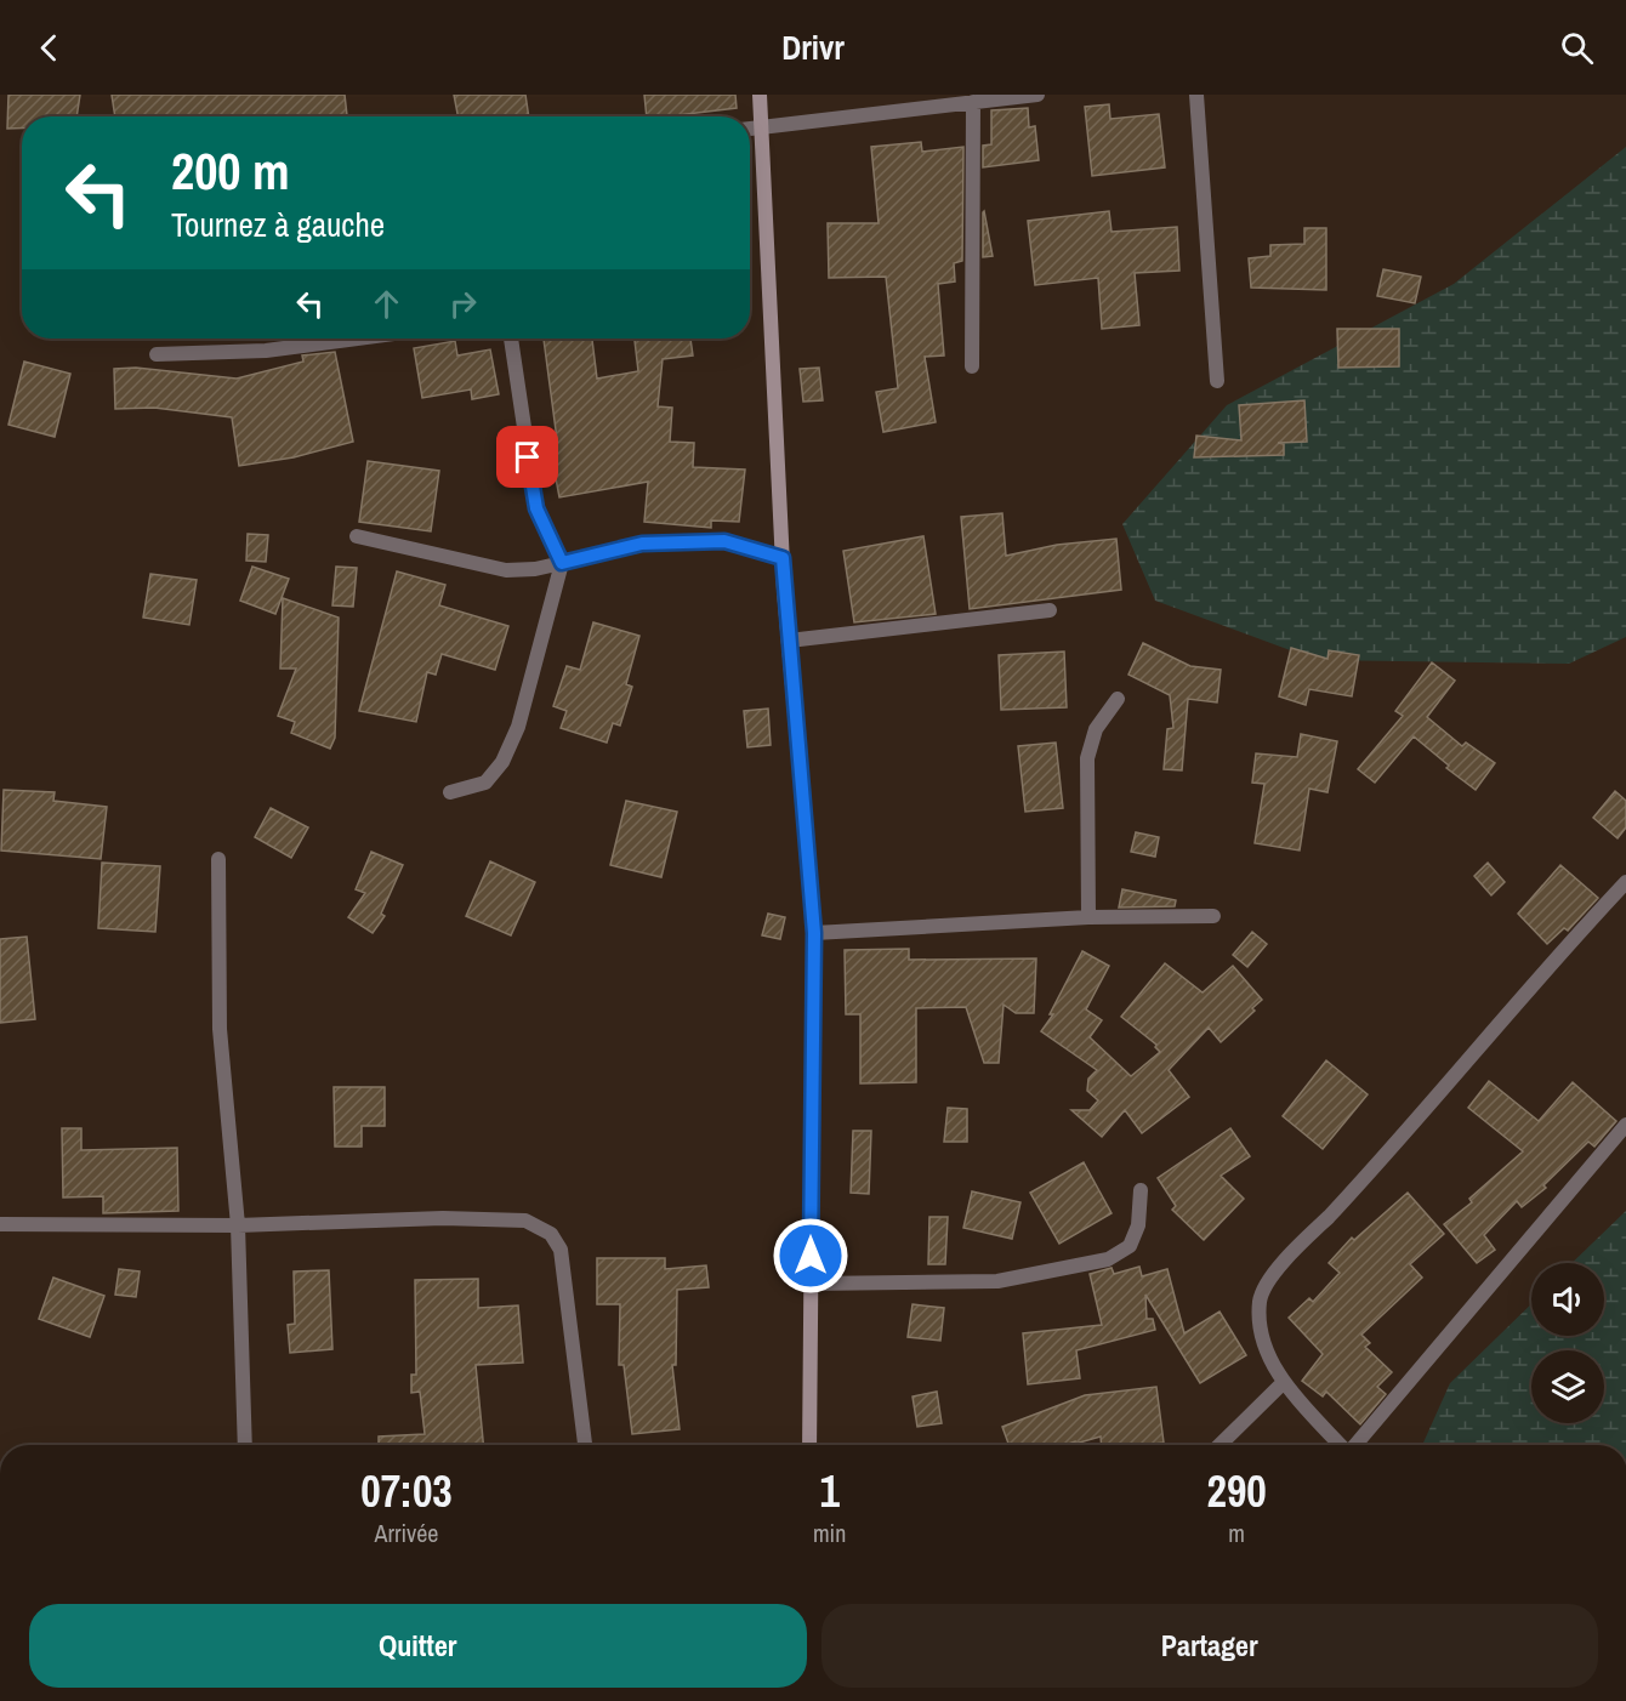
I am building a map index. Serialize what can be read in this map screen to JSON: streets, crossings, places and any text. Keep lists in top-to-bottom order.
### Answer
{
  "page": {
    "header": "Drivr",
    "turn": ["200 m", "Tournez à gauche"],
    "eta": [
      "07:03",
      "Arrivée",
      "1",
      "min",
      "290",
      "m"
    ],
    "buttons": ["Quitter", "Partager"]
  }
}
